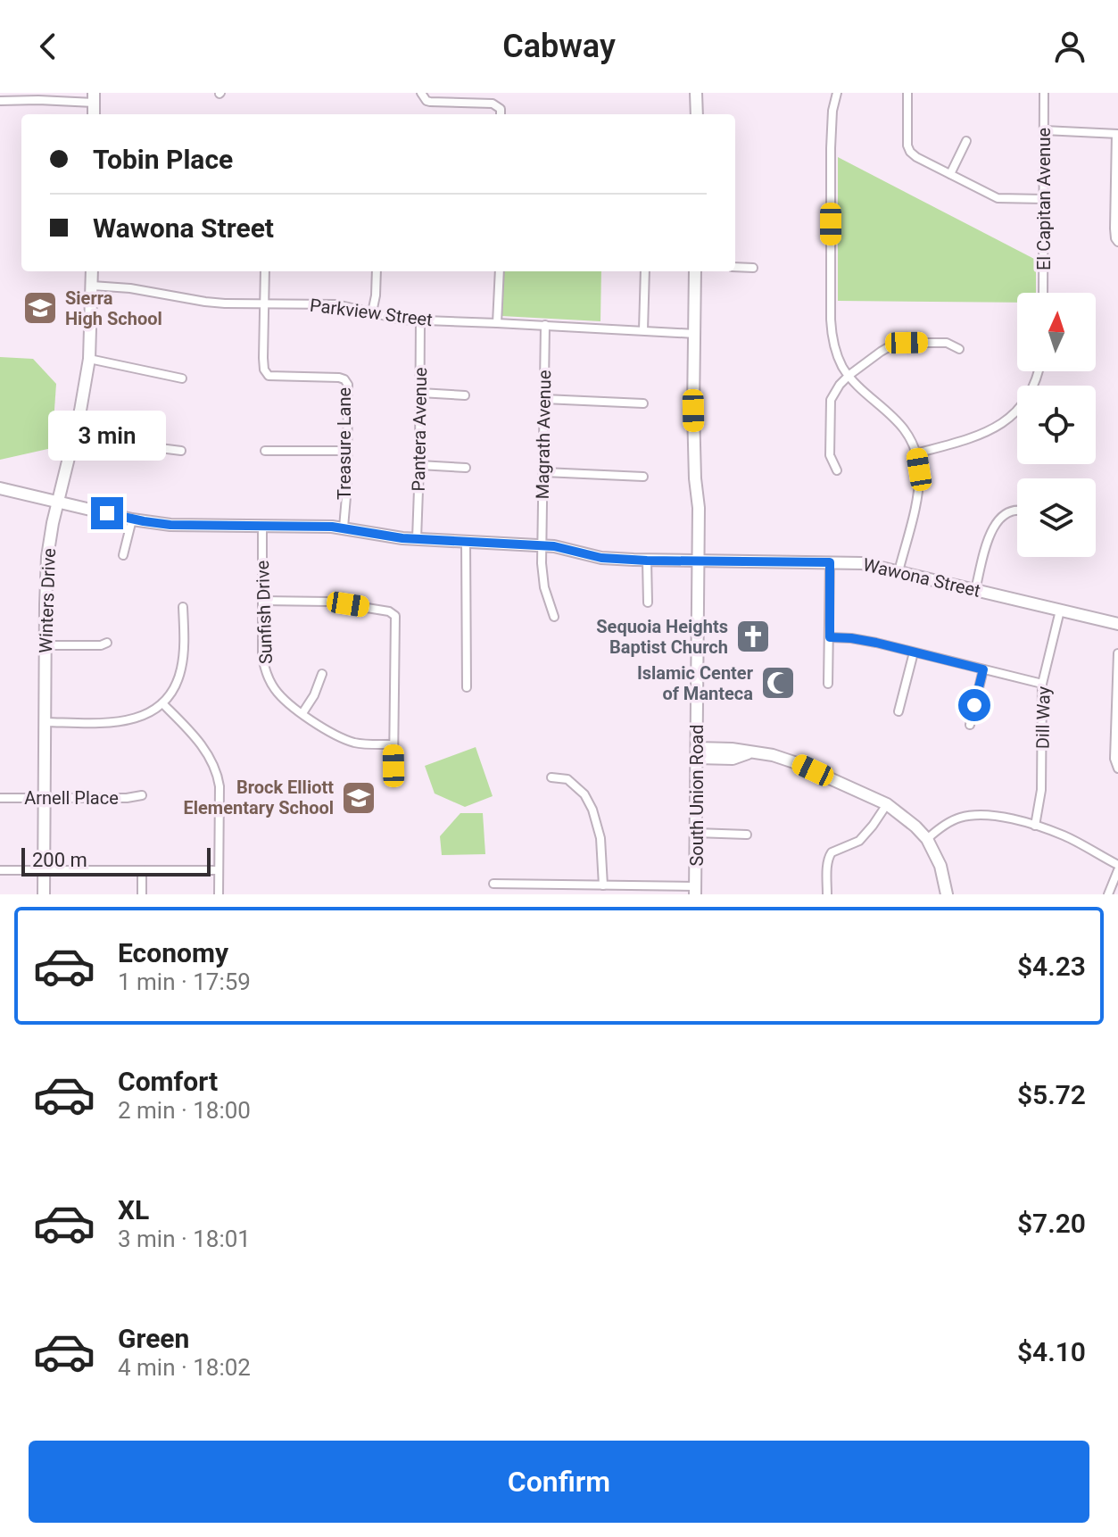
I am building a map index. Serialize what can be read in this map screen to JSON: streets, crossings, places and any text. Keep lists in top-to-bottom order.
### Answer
{
  "streets": {
    "street": [
      "El Capitan Avenue",
      "Parkview Street",
      "Pantera Avenue",
      "Magrath Avenue",
      "Treasure Lane",
      "Wawona Street",
      "Winters Drive",
      "Sunfish Drive",
      "Dill Way",
      "South Union Road",
      "Arnell Place"
    ]
  },
  "crossings": [
    ["Parkview Street", "Pantera Avenue"],
    ["Parkview Street", "Magrath Avenue"],
    ["Parkview Street", "Treasure Lane"],
    ["Parkview Street", "Winters Drive"],
    ["Parkview Street", "South Union Road"],
    ["Pantera Avenue", "Wawona Street"],
    ["Magrath Avenue", "Wawona Street"],
    ["Treasure Lane", "Wawona Street"],
    ["Wawona Street", "Winters Drive"],
    ["Wawona Street", "Sunfish Drive"],
    ["Wawona Street", "Dill Way"],
    ["Wawona Street", "South Union Road"],
    ["Winters Drive", "Arnell Place"]
  ],
  "places": {
    "school or university": ["Sierra High School", "Brock Elliott Elementary School"],
    "church": ["Sequoia Heights Baptist Church"],
    "mosque": ["Islamic Center of Manteca"]
  },
  "scale_bar": "200 m",
  "north": "top",
  "page": {
    "header": "Cabway",
    "banner": ["Tobin Place", "Wawona Street"],
    "bubble": "3 min",
    "scale": "200 m",
    "list": [
      {
        "name": "Economy",
        "note": "1 min · 17:59",
        "value": "$4.23"
      },
      {
        "name": "Comfort",
        "note": "2 min · 18:00",
        "value": "$5.72"
      },
      {
        "name": "XL",
        "note": "3 min · 18:01",
        "value": "$7.20"
      },
      {
        "name": "Green",
        "note": "4 min · 18:02",
        "value": "$4.10"
      }
    ],
    "buttons": "Confirm"
  }
}
